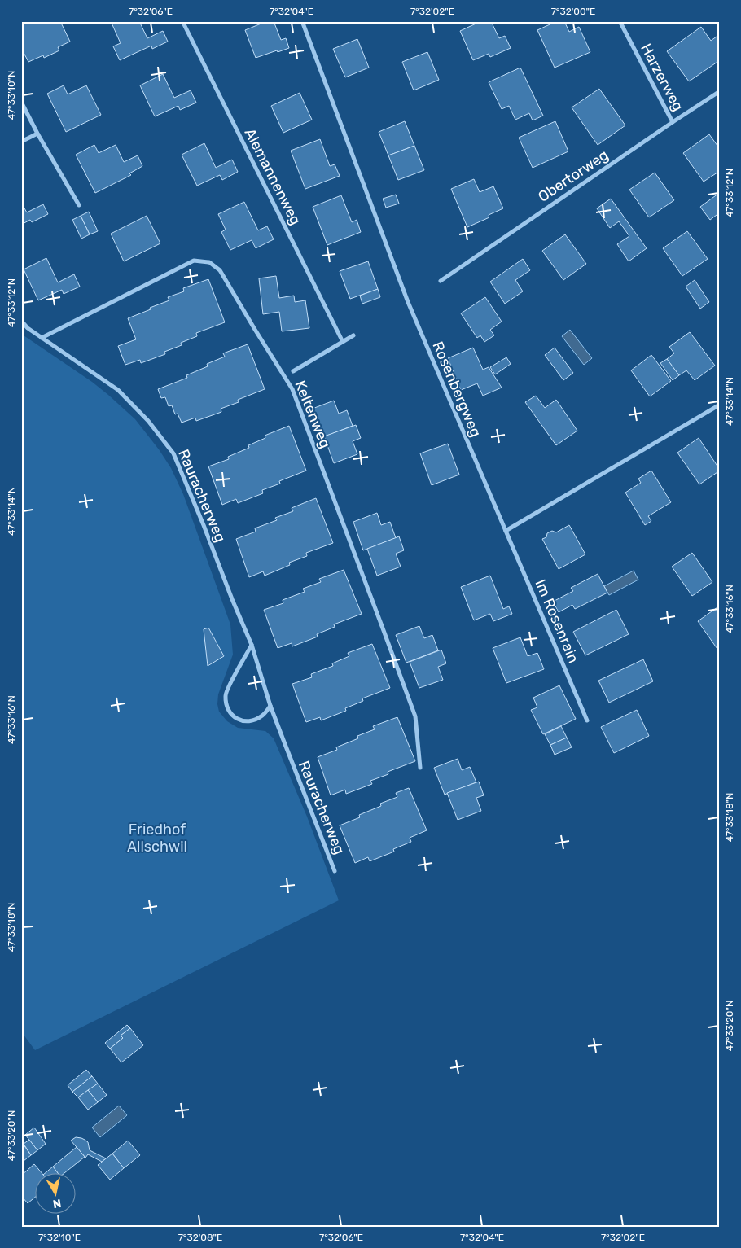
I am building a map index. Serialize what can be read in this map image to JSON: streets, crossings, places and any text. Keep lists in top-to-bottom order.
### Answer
{
  "streets": {
    "street": [
      "Harzerweg",
      "Obertorweg",
      "Alemannenweg",
      "Rosenbergweg",
      "Keltenweg",
      "Rauracherweg",
      "Im Rosenrain"
    ]
  },
  "crossings": [
    ["Harzerweg", "Obertorweg"],
    ["Rosenbergweg", "Im Rosenrain"],
    ["Keltenweg", "Rauracherweg"]
  ],
  "parks": ["Friedhof Allschwil"],
  "north": "bottom",
  "coordinates": [
    "7°32'06\"E",
    "7°32'04\"E",
    "7°32'02\"E",
    "7°32'00\"E",
    "47°33'10\"N",
    "47°33'12\"N",
    "47°33'14\"N",
    "47°33'16\"N",
    "47°33'18\"N",
    "47°33'20\"N",
    "7°32'10\"E",
    "7°32'08\"E"
  ]
}
